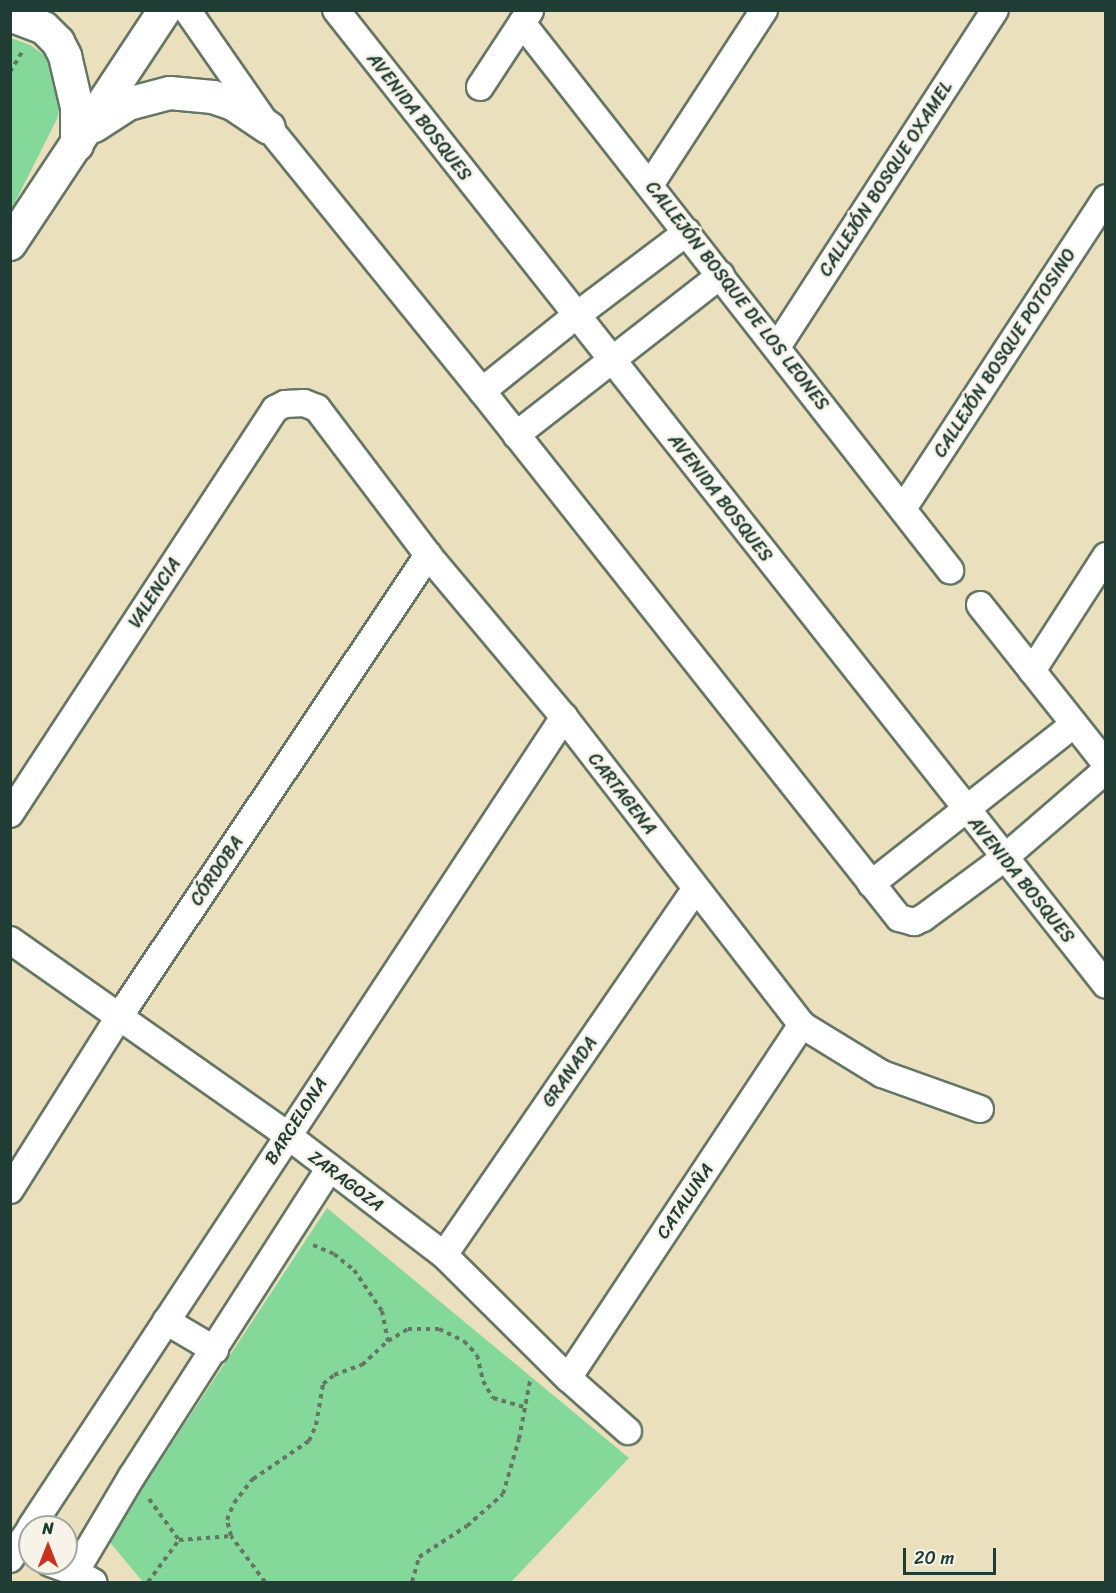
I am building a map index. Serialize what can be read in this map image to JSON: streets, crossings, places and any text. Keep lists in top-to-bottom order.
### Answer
{
  "streets": {
    "street": [
      "AVENIDA BOSQUES",
      "CALLEJÓN BOSQUE OXAMEL",
      "CALLEJÓN BOSQUE DE LOS LEONES",
      "CALLEJÓN BOSQUE POTOSINO",
      "VALENCIA",
      "CARTAGENA",
      "CÓRDOBA",
      "GRANADA",
      "BARCELONA",
      "ZARAGOZA",
      "CATALUÑA"
    ]
  },
  "crossings": [
    ["CALLEJÓN BOSQUE OXAMEL", "CALLEJÓN BOSQUE DE LOS LEONES"],
    ["CALLEJÓN BOSQUE DE LOS LEONES", "CALLEJÓN BOSQUE POTOSINO"],
    ["VALENCIA", "CARTAGENA"],
    ["CARTAGENA", "CÓRDOBA"],
    ["CARTAGENA", "GRANADA"],
    ["CARTAGENA", "BARCELONA"],
    ["CARTAGENA", "CATALUÑA"],
    ["CÓRDOBA", "ZARAGOZA"],
    ["GRANADA", "ZARAGOZA"],
    ["BARCELONA", "ZARAGOZA"],
    ["ZARAGOZA", "CATALUÑA"]
  ],
  "scale_bar": "20 m",
  "north": "top"
}
